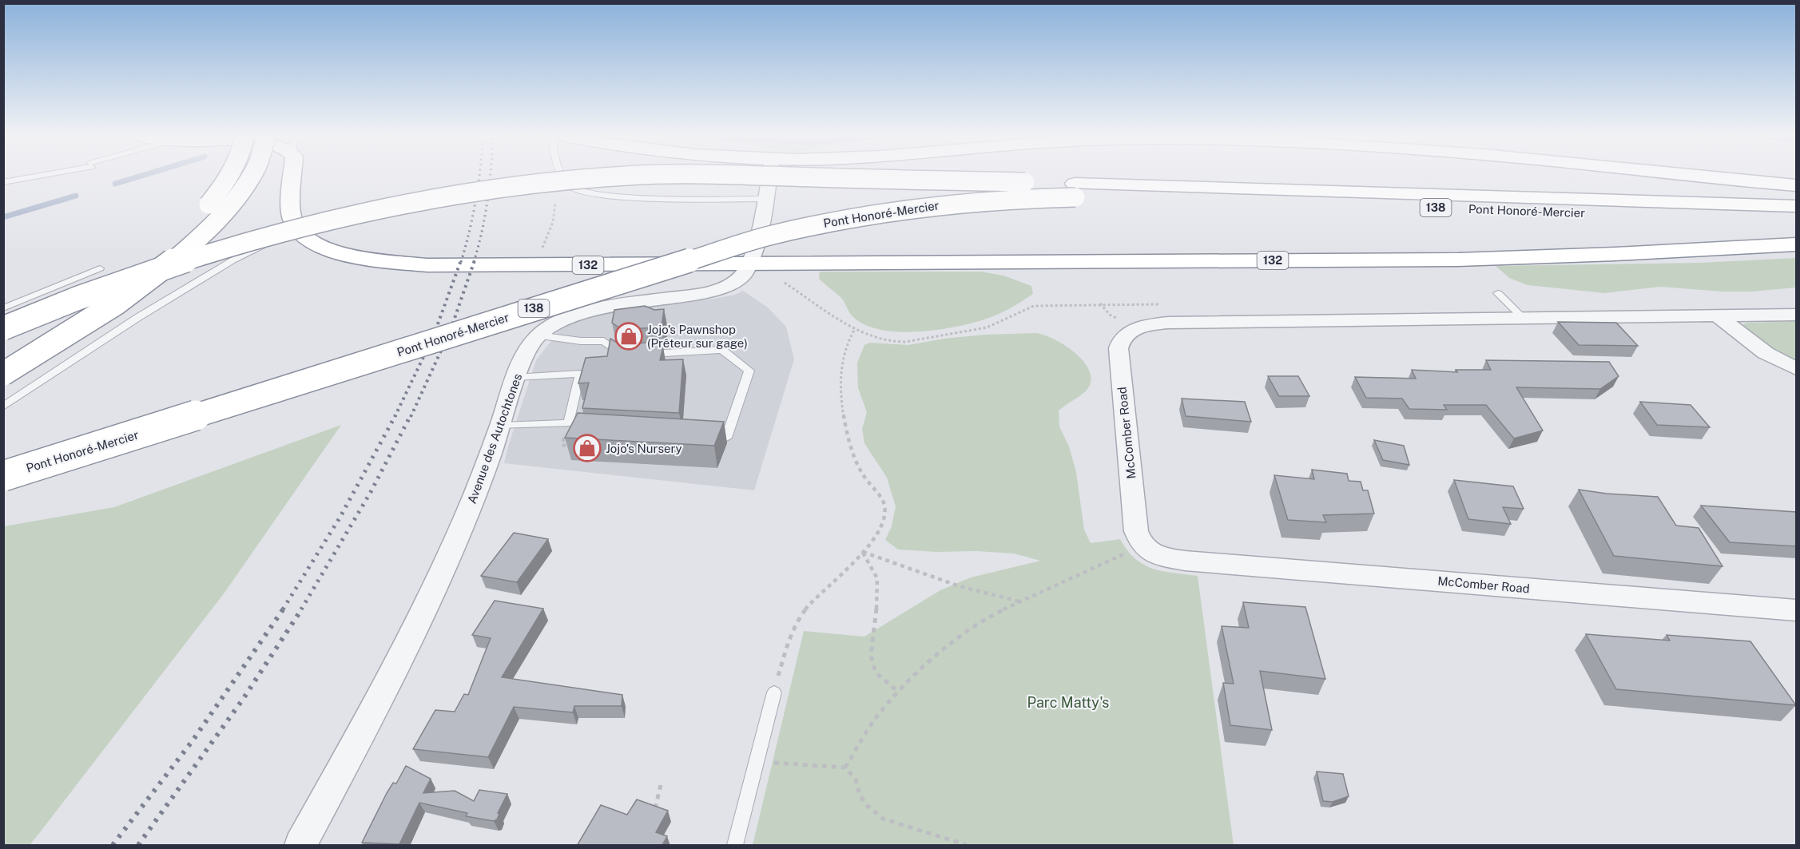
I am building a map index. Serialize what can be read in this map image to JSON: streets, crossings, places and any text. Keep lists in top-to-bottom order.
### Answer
{
  "streets": {
    "highway": ["138", "Pont Honoré-Mercier", "132"],
    "street": ["McComber Road", "Avenue des Autochtones"]
  },
  "crossings": [
    ["132", "Avenue des Autochtones"]
  ],
  "parks": ["Parc Matty's"],
  "places": {
    "shop": ["Jojo's Pawnshop (Prêteur sur gage)", "Jojo's Nursery"]
  }
}
